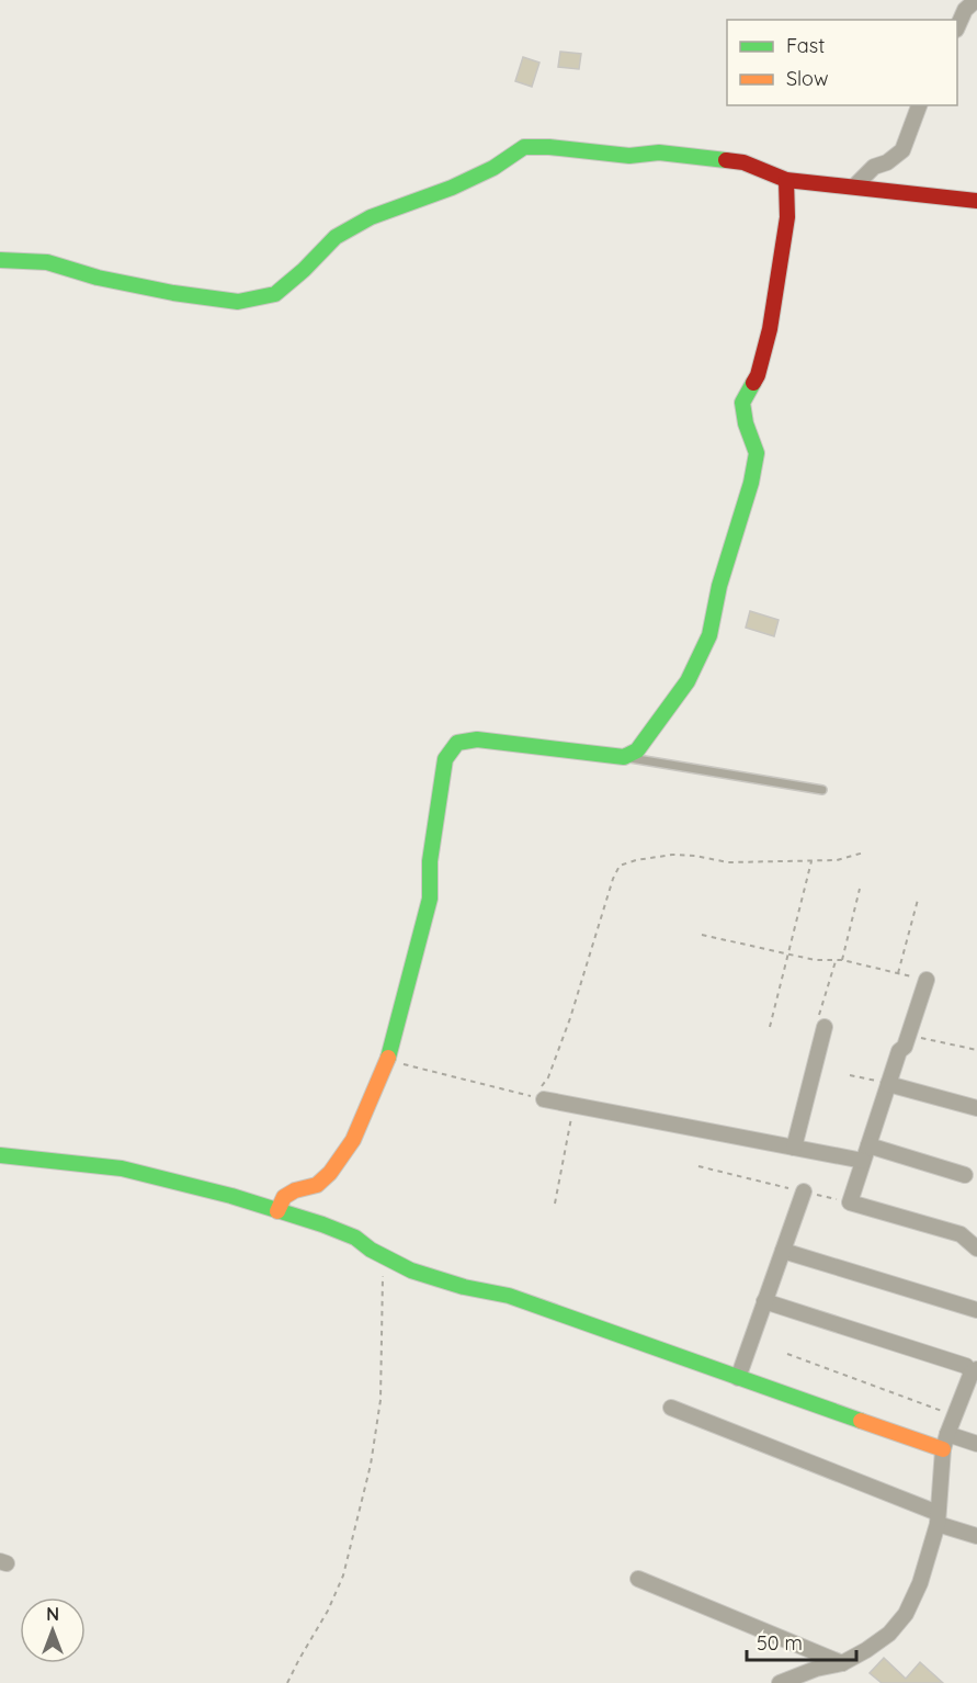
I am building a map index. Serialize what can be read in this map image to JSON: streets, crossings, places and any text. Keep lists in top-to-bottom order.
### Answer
{
  "legend": ["Fast", "Slow"],
  "scale_bar": "50 m",
  "north": "top"
}
